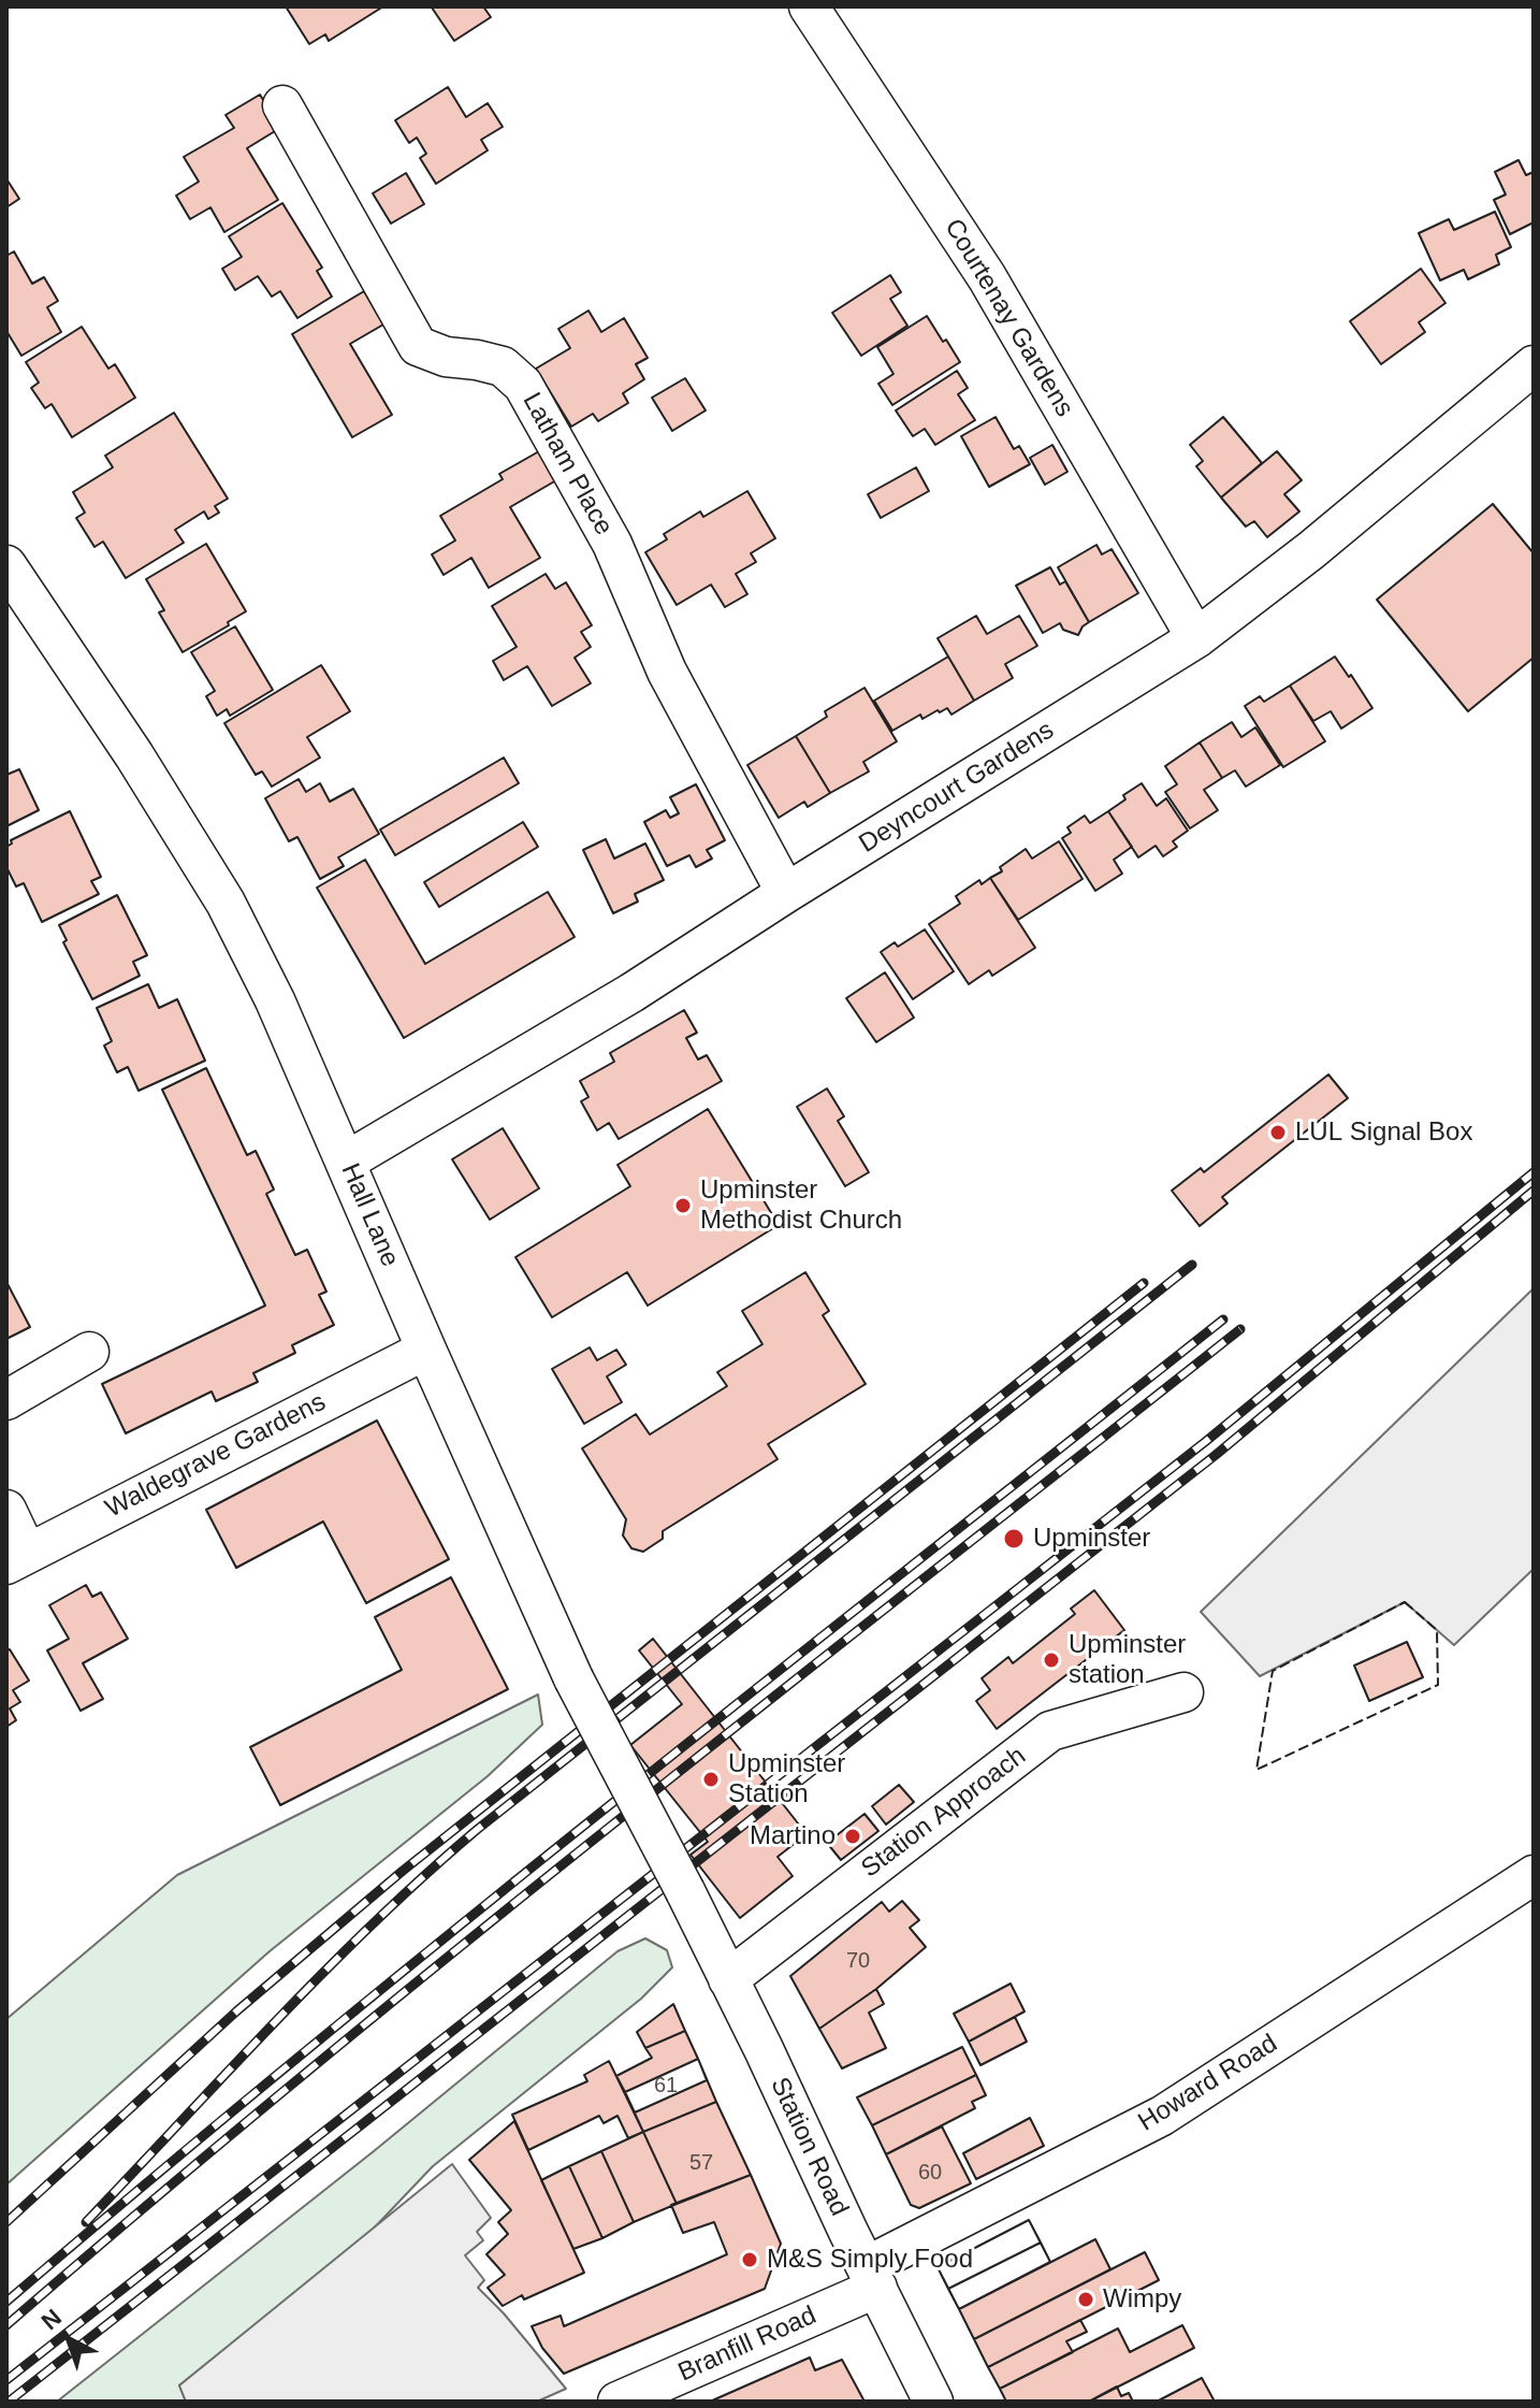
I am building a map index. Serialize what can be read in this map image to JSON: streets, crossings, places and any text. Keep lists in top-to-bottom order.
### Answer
{
  "streets": {
    "street": [
      "Courtenay Gardens",
      "Latham Place",
      "Deyncourt Gardens",
      "Hall Lane",
      "Waldegrave Gardens",
      "Station Approach",
      "Howard Road",
      "Station Road",
      "Branfill Road"
    ]
  },
  "crossings": [
    ["Courtenay Gardens", "Deyncourt Gardens"],
    ["Latham Place", "Deyncourt Gardens"],
    ["Deyncourt Gardens", "Hall Lane"],
    ["Hall Lane", "Waldegrave Gardens"],
    ["Hall Lane", "Station Road"],
    ["Station Approach", "Station Road"],
    ["Howard Road", "Station Road"],
    ["Howard Road", "Branfill Road"],
    ["Station Road", "Branfill Road"]
  ],
  "places": [
    "LUL Signal Box",
    "Upminster Methodist Church",
    "Upminster",
    "Upminster station",
    "Upminster Station",
    "Martino",
    "M&S Simply Food",
    "Wimpy"
  ],
  "house_numbers": [
    "70",
    "61",
    "57",
    "60"
  ],
  "north": "top left"
}
